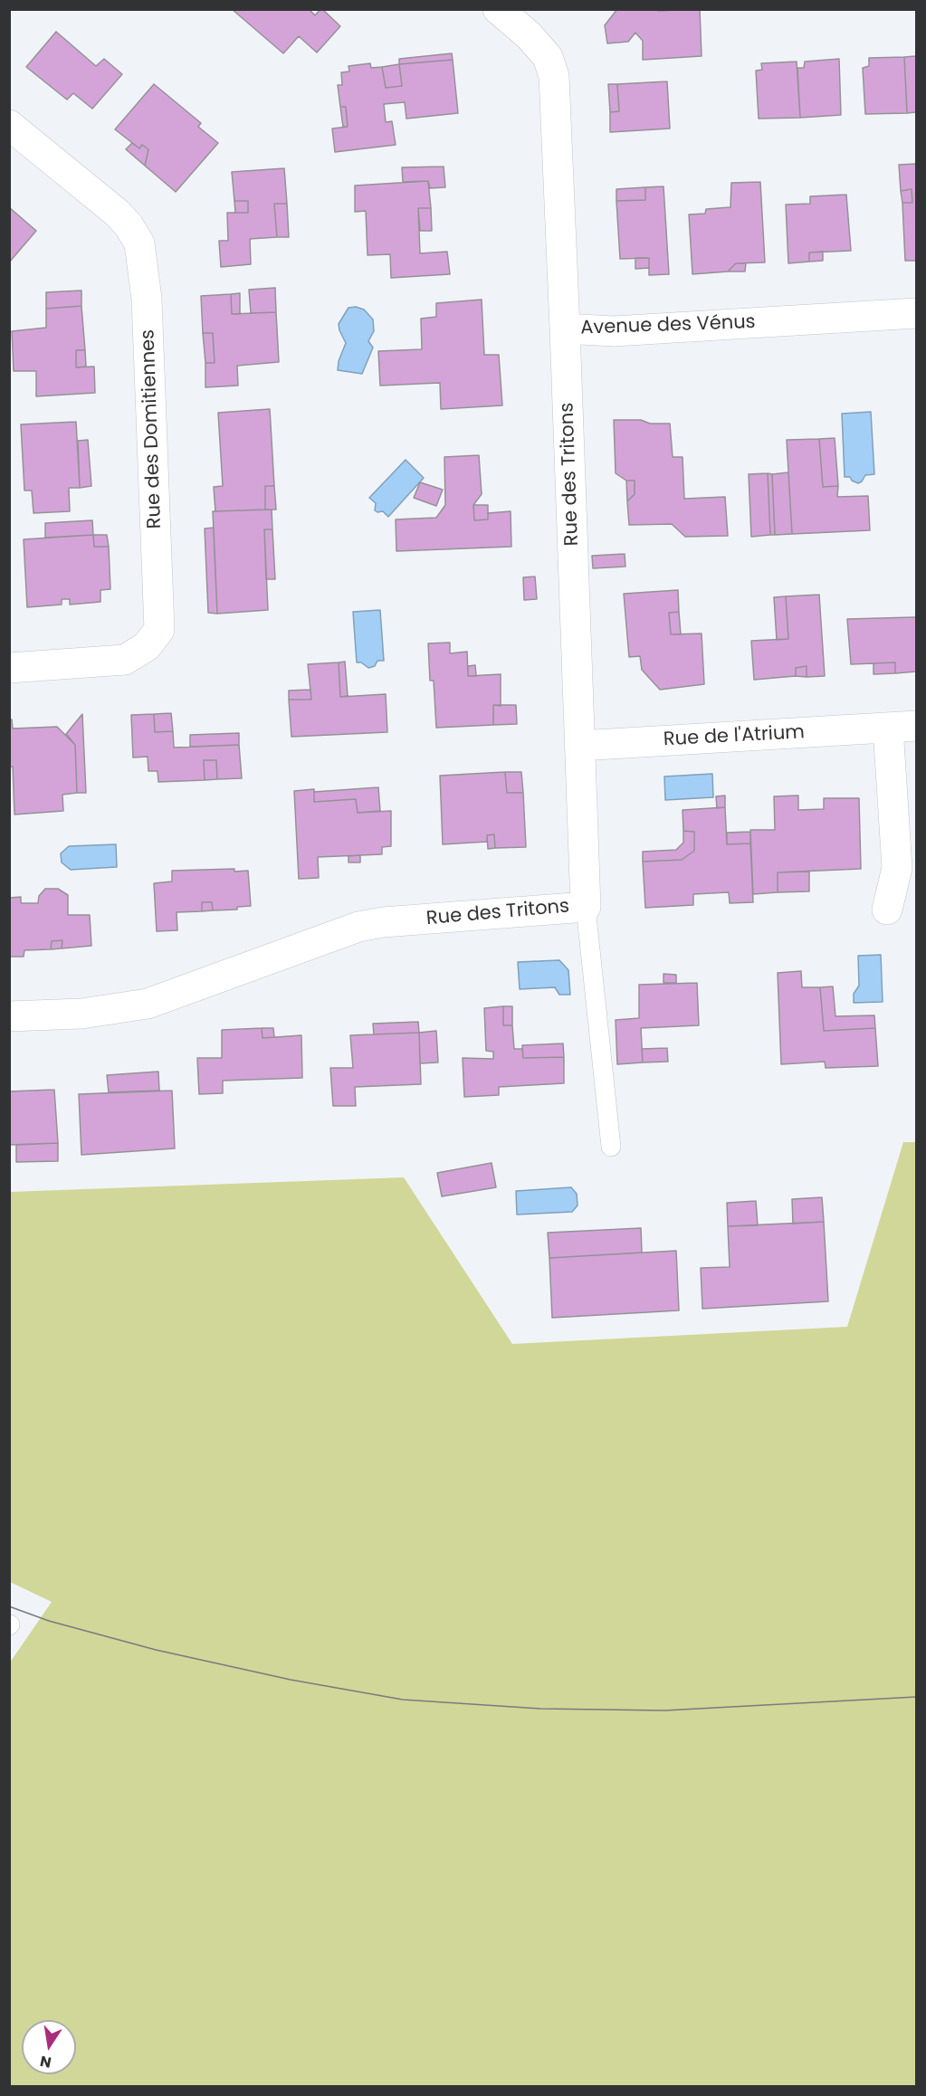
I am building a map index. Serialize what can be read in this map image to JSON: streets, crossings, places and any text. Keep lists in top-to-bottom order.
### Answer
{
  "streets": {
    "street": [
      "Avenue des Vénus",
      "Rue des Domitiennes",
      "Rue des Tritons",
      "Rue de l'Atrium"
    ]
  },
  "crossings": [
    ["Avenue des Vénus", "Rue des Tritons"],
    ["Rue des Tritons", "Rue de l'Atrium"]
  ],
  "north": "bottom"
}
